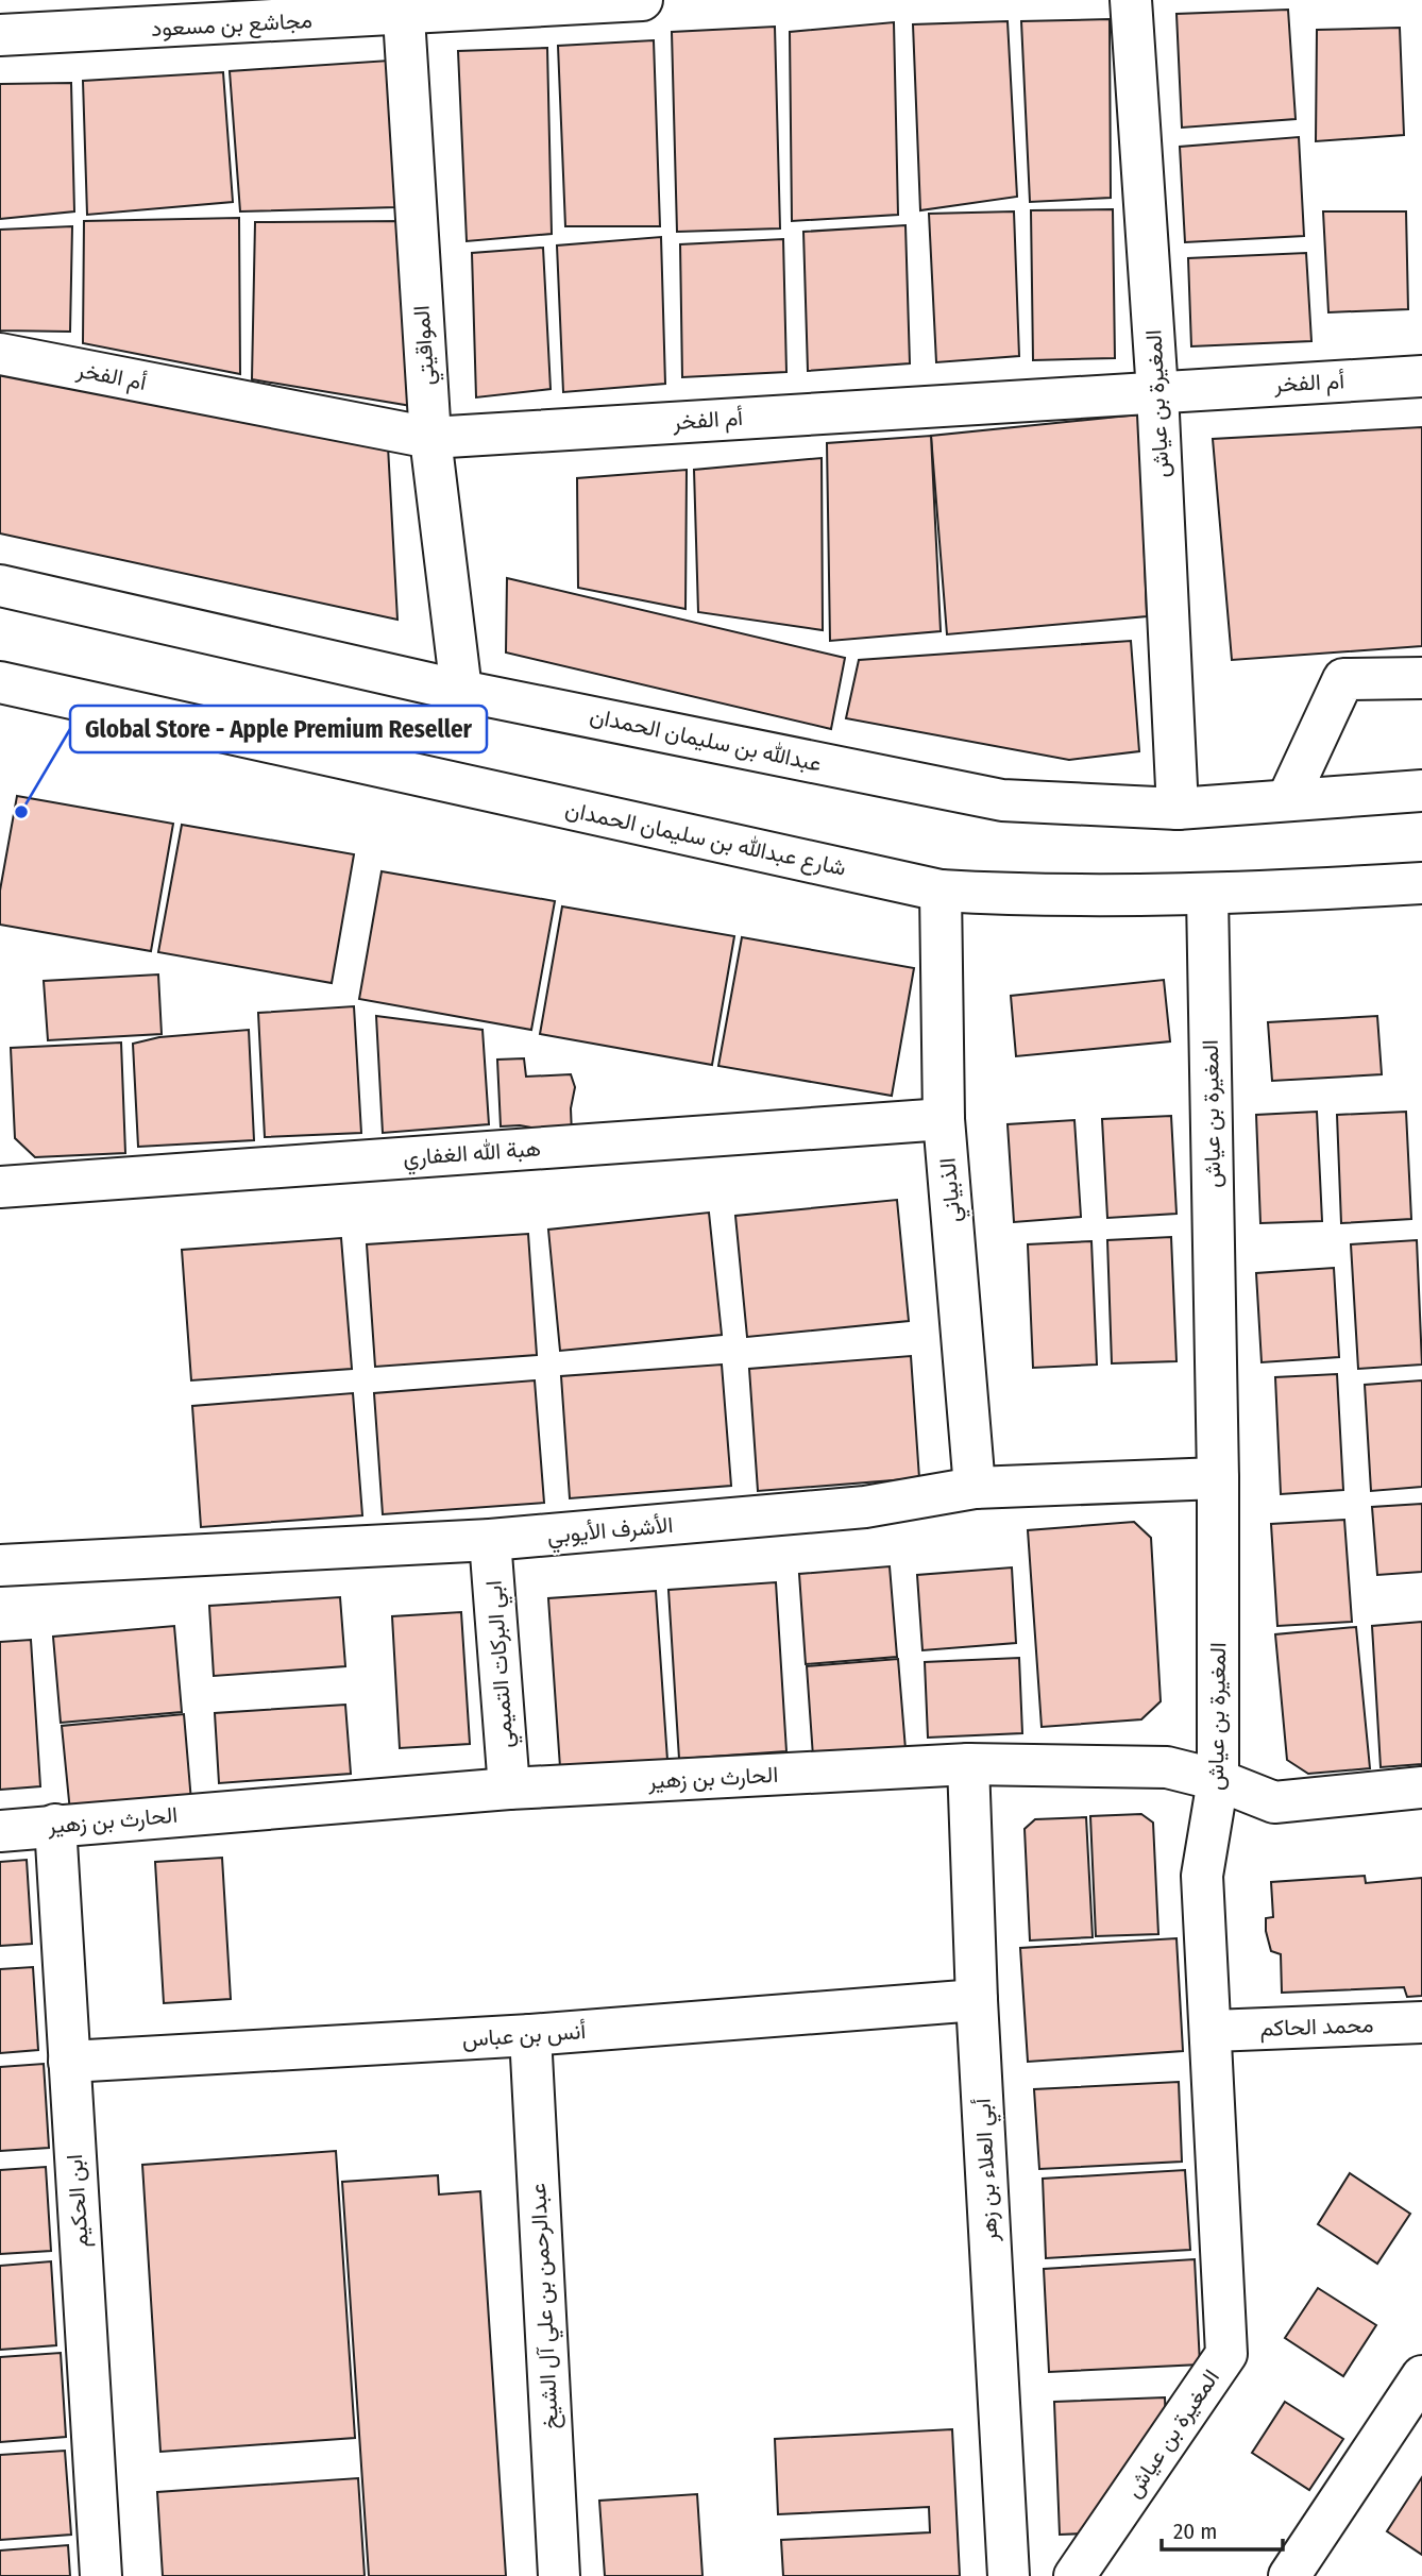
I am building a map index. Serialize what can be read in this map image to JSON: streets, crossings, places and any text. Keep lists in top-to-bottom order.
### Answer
{
  "streets": {
    "street": [
      "مجاشع بن مسعود",
      "المواقيتي",
      "أم الفخر",
      "المغيرة بن عياش",
      "عبدالله بن سليمان الحمدان",
      "شارع عبدالله بن سليمان الحمدان",
      "هبة الله الغفاري",
      "الذبياني",
      "الأشرف الأيوبي",
      "ابي البركات التميمي",
      "الحارث بن زهير",
      "محمد الحاكم",
      "أنس بن عباس",
      "أبي العلاء بن زهر",
      "ابن الحكيم",
      "عبدالرحمن بن علي آل الشيخ"
    ]
  },
  "crossings": [
    ["مجاشع بن مسعود", "المواقيتي"],
    ["المواقيتي", "أم الفخر"],
    ["المواقيتي", "عبدالله بن سليمان الحمدان"],
    ["أم الفخر", "المغيرة بن عياش"],
    ["المغيرة بن عياش", "عبدالله بن سليمان الحمدان"],
    ["المغيرة بن عياش", "شارع عبدالله بن سليمان الحمدان"],
    ["المغيرة بن عياش", "الأشرف الأيوبي"],
    ["المغيرة بن عياش", "الحارث بن زهير"],
    ["المغيرة بن عياش", "محمد الحاكم"],
    ["شارع عبدالله بن سليمان الحمدان", "الذبياني"],
    ["هبة الله الغفاري", "الذبياني"],
    ["الذبياني", "الأشرف الأيوبي"],
    ["الأشرف الأيوبي", "ابي البركات التميمي"],
    ["ابي البركات التميمي", "الحارث بن زهير"],
    ["الحارث بن زهير", "أبي العلاء بن زهر"],
    ["الحارث بن زهير", "ابن الحكيم"],
    ["أنس بن عباس", "أبي العلاء بن زهر"],
    ["أنس بن عباس", "ابن الحكيم"],
    ["أنس بن عباس", "عبدالرحمن بن علي آل الشيخ"]
  ],
  "places": ["Global Store - Apple Premium Reseller"],
  "scale_bar": "20 m"
}
